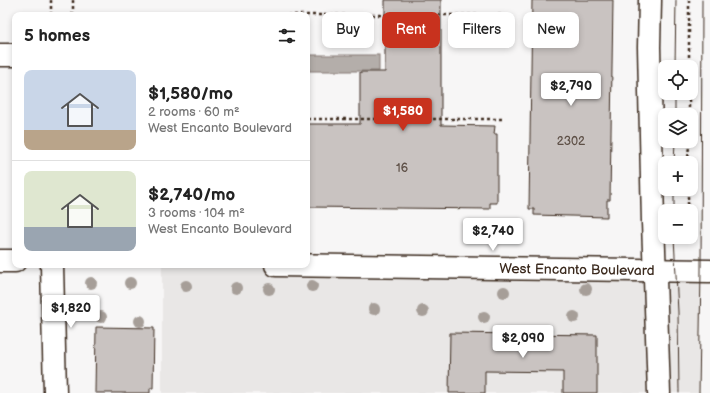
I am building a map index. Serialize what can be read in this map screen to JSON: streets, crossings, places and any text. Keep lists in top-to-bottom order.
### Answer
{
  "streets": {
    "street": ["West Encanto Boulevard"]
  },
  "house_numbers": ["2302", "16"],
  "page": {
    "chip": [
      "Buy",
      "Rent",
      "Filters",
      "New"
    ],
    "heading": "5 homes",
    "map_buttons": ["+", "−"],
    "list": [
      {
        "name": "$1,580/mo",
        "note": "2 rooms · 60 m² · West Encanto Boulevard"
      },
      {
        "name": "$2,740/mo",
        "note": "3 rooms · 104 m² · West Encanto Boulevard"
      }
    ],
    "price": [
      "$2,790",
      "$1,580",
      "$2,740",
      "$1,820",
      "$2,090"
    ]
  }
}
